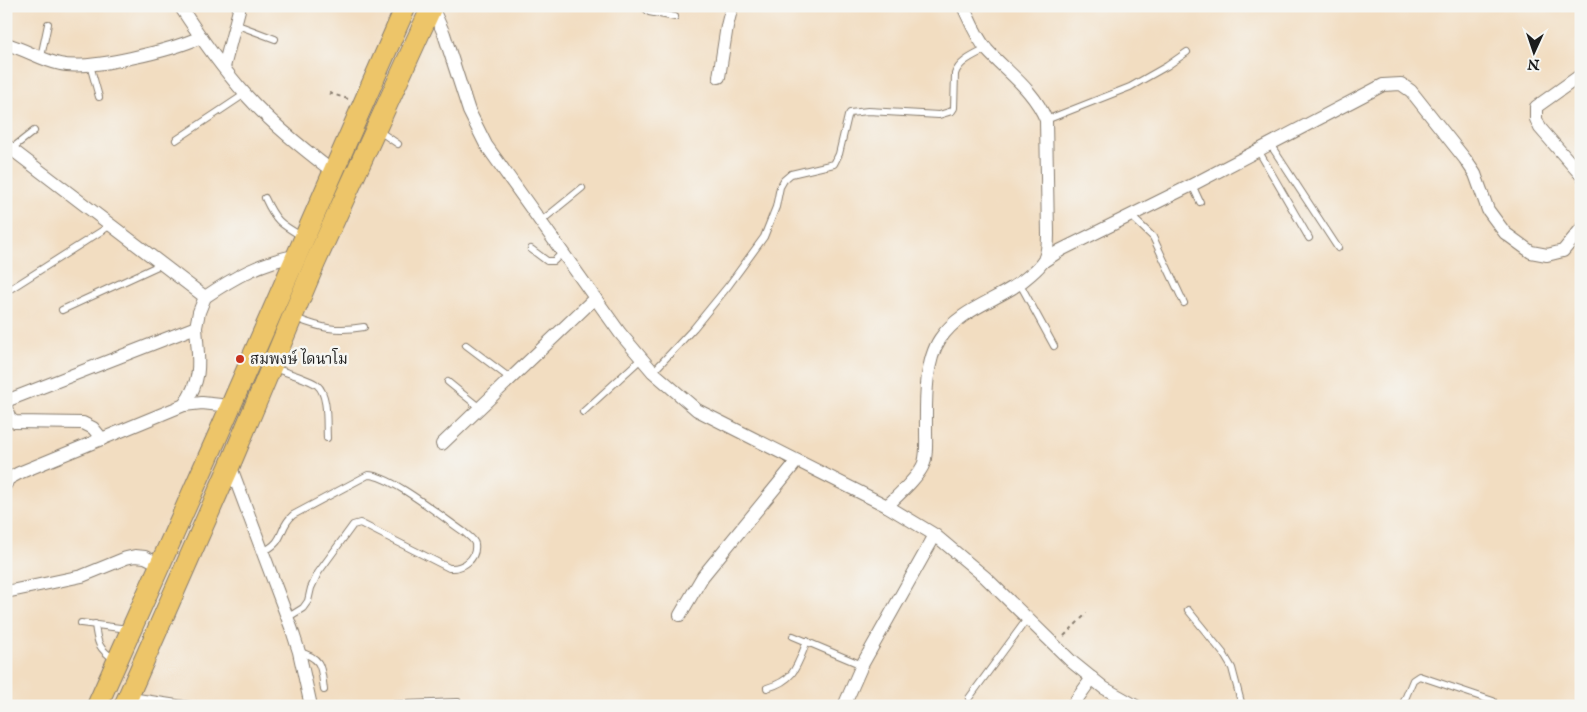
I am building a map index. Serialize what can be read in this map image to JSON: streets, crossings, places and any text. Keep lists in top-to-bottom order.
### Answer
{
  "places": ["สมพงษ์ ไดนาโม"],
  "north": "bottom"
}
